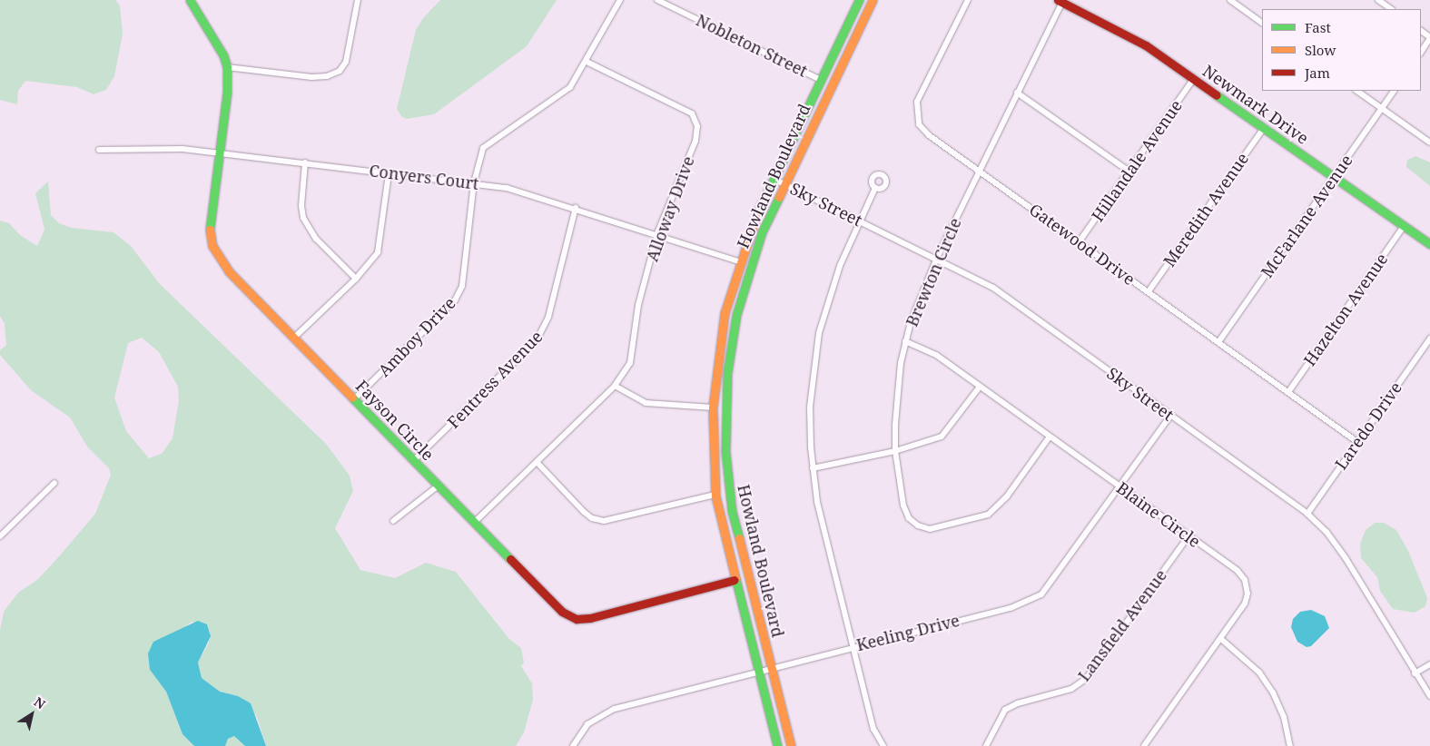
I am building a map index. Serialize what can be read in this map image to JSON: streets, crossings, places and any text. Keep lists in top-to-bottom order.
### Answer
{
  "streets": {
    "main road": ["Newmark Drive", "Howland Boulevard", "Fayson Circle"],
    "street": [
      "Nobleton Street",
      "Hillandale Avenue",
      "Conyers Court",
      "Sky Street",
      "Alloway Drive",
      "Meredith Avenue",
      "McFarlane Avenue",
      "Gatewood Drive",
      "Brewton Circle",
      "Hazelton Avenue",
      "Amboy Drive",
      "Fentress Avenue",
      "Laredo Drive",
      "Blaine Circle",
      "Lansfield Avenue",
      "Keeling Drive"
    ]
  },
  "crossings": [
    ["Nobleton Street", "Howland Boulevard"],
    ["Newmark Drive", "Hillandale Avenue"],
    ["Newmark Drive", "Meredith Avenue"],
    ["Newmark Drive", "McFarlane Avenue"],
    ["Newmark Drive", "Brewton Circle"],
    ["Newmark Drive", "Hazelton Avenue"],
    ["Hillandale Avenue", "Gatewood Drive"],
    ["Howland Boulevard", "Conyers Court"],
    ["Howland Boulevard", "Sky Street"],
    ["Howland Boulevard", "Fayson Circle"],
    ["Howland Boulevard", "Keeling Drive"],
    ["Conyers Court", "Alloway Drive"],
    ["Conyers Court", "Amboy Drive"],
    ["Conyers Court", "Fentress Avenue"],
    ["Conyers Court", "Fayson Circle"],
    ["Sky Street", "Brewton Circle"],
    ["Sky Street", "Laredo Drive"],
    ["Sky Street", "Keeling Drive"],
    ["Alloway Drive", "Amboy Drive"],
    ["Alloway Drive", "Fayson Circle"],
    ["Meredith Avenue", "Gatewood Drive"],
    ["McFarlane Avenue", "Gatewood Drive"],
    ["Gatewood Drive", "Brewton Circle"],
    ["Gatewood Drive", "Hazelton Avenue"],
    ["Gatewood Drive", "Laredo Drive"],
    ["Brewton Circle", "Blaine Circle"],
    ["Amboy Drive", "Fayson Circle"],
    ["Fentress Avenue", "Fayson Circle"],
    ["Blaine Circle", "Lansfield Avenue"],
    ["Blaine Circle", "Keeling Drive"]
  ],
  "legend": ["Fast", "Slow", "Jam"],
  "north": "top right"
}
